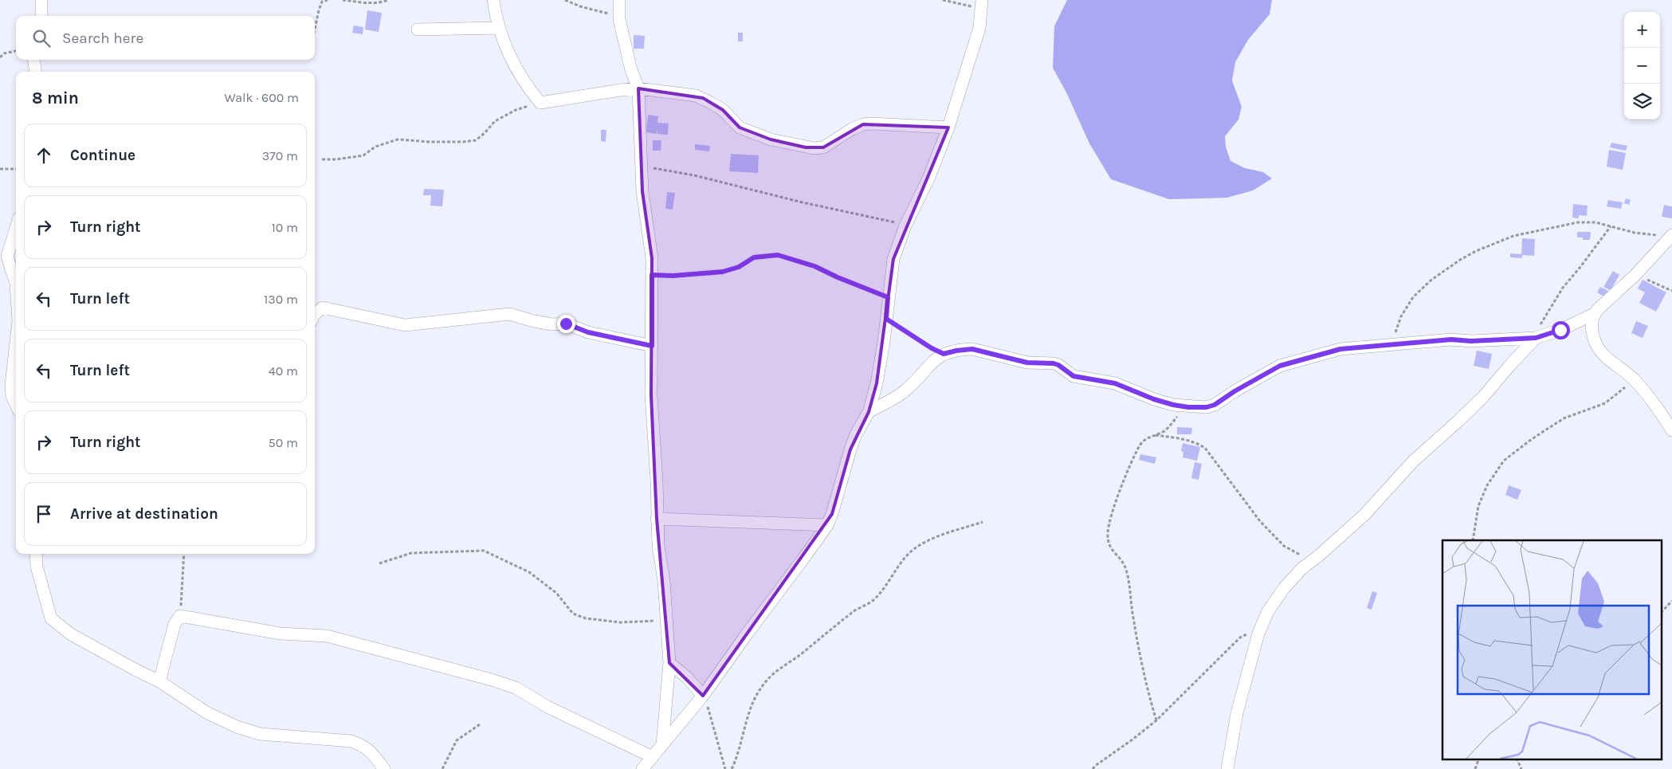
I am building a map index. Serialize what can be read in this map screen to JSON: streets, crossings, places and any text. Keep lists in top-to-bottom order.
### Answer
{
  "page": {
    "map_buttons": ["+", "−"],
    "search": "Search here",
    "heading": ["8 min", "Walk · 600 m"],
    "list": [
      ["Continue", "370 m"],
      ["Turn right", "10 m"],
      ["Turn left", "130 m"],
      ["Turn left", "40 m"],
      ["Turn right", "50 m"],
      "Arrive at destination"
    ]
  }
}
